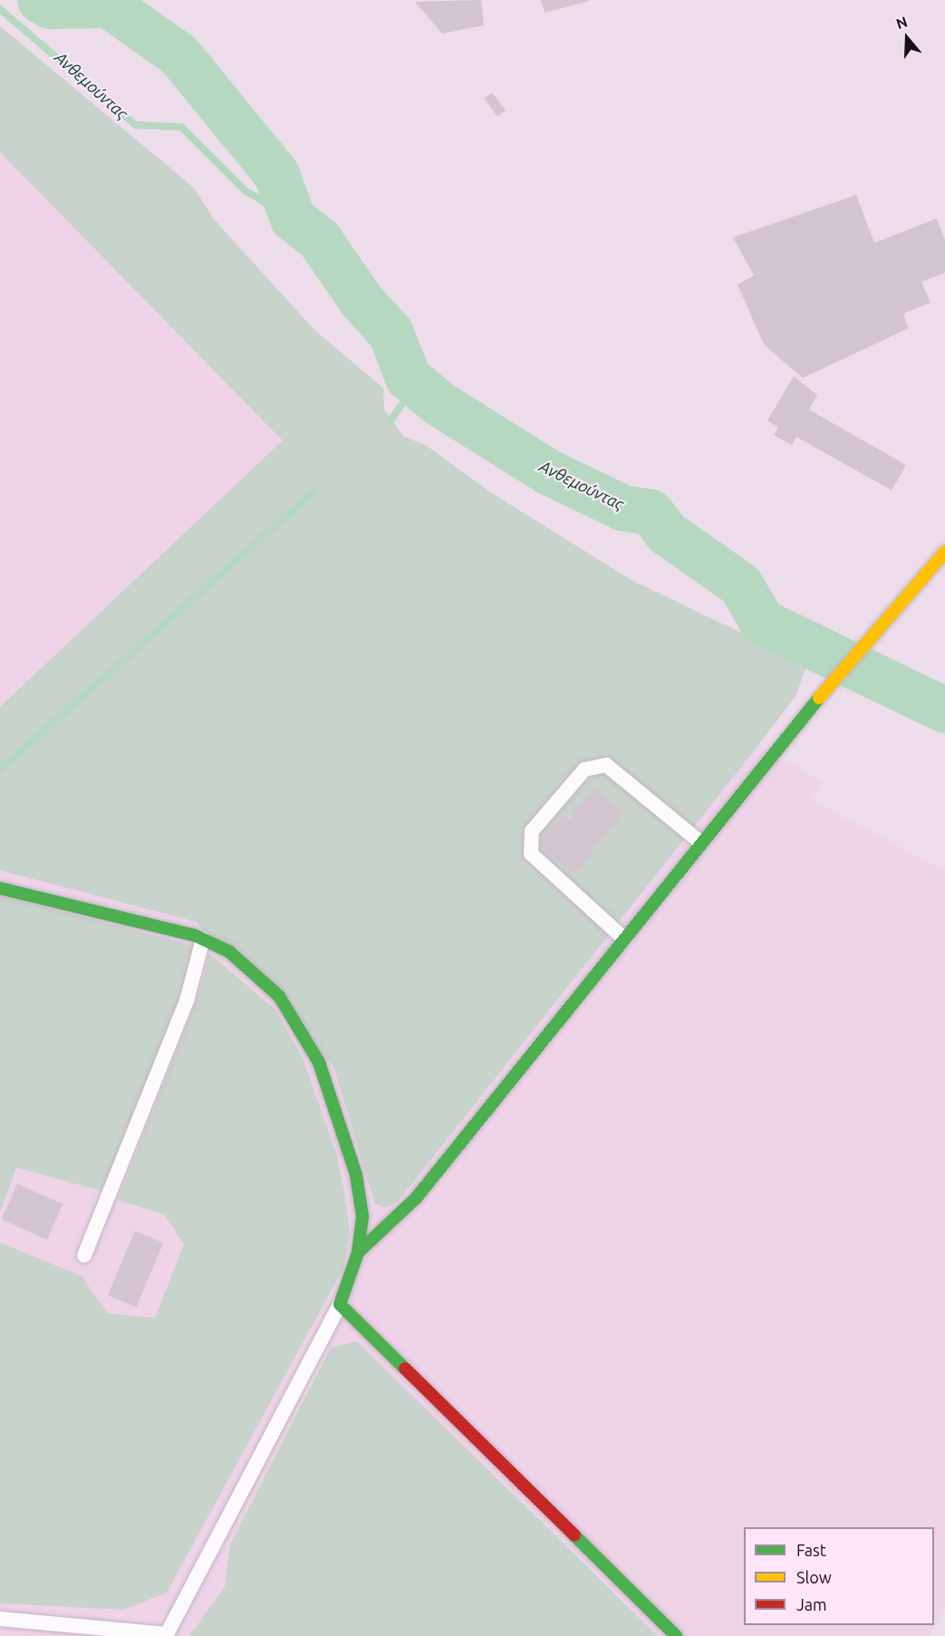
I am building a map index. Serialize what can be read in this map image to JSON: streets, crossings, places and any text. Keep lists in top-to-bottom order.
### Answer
{
  "water": ["Ανθεμούντας"],
  "legend": ["Fast", "Slow", "Jam"],
  "north": "top"
}
